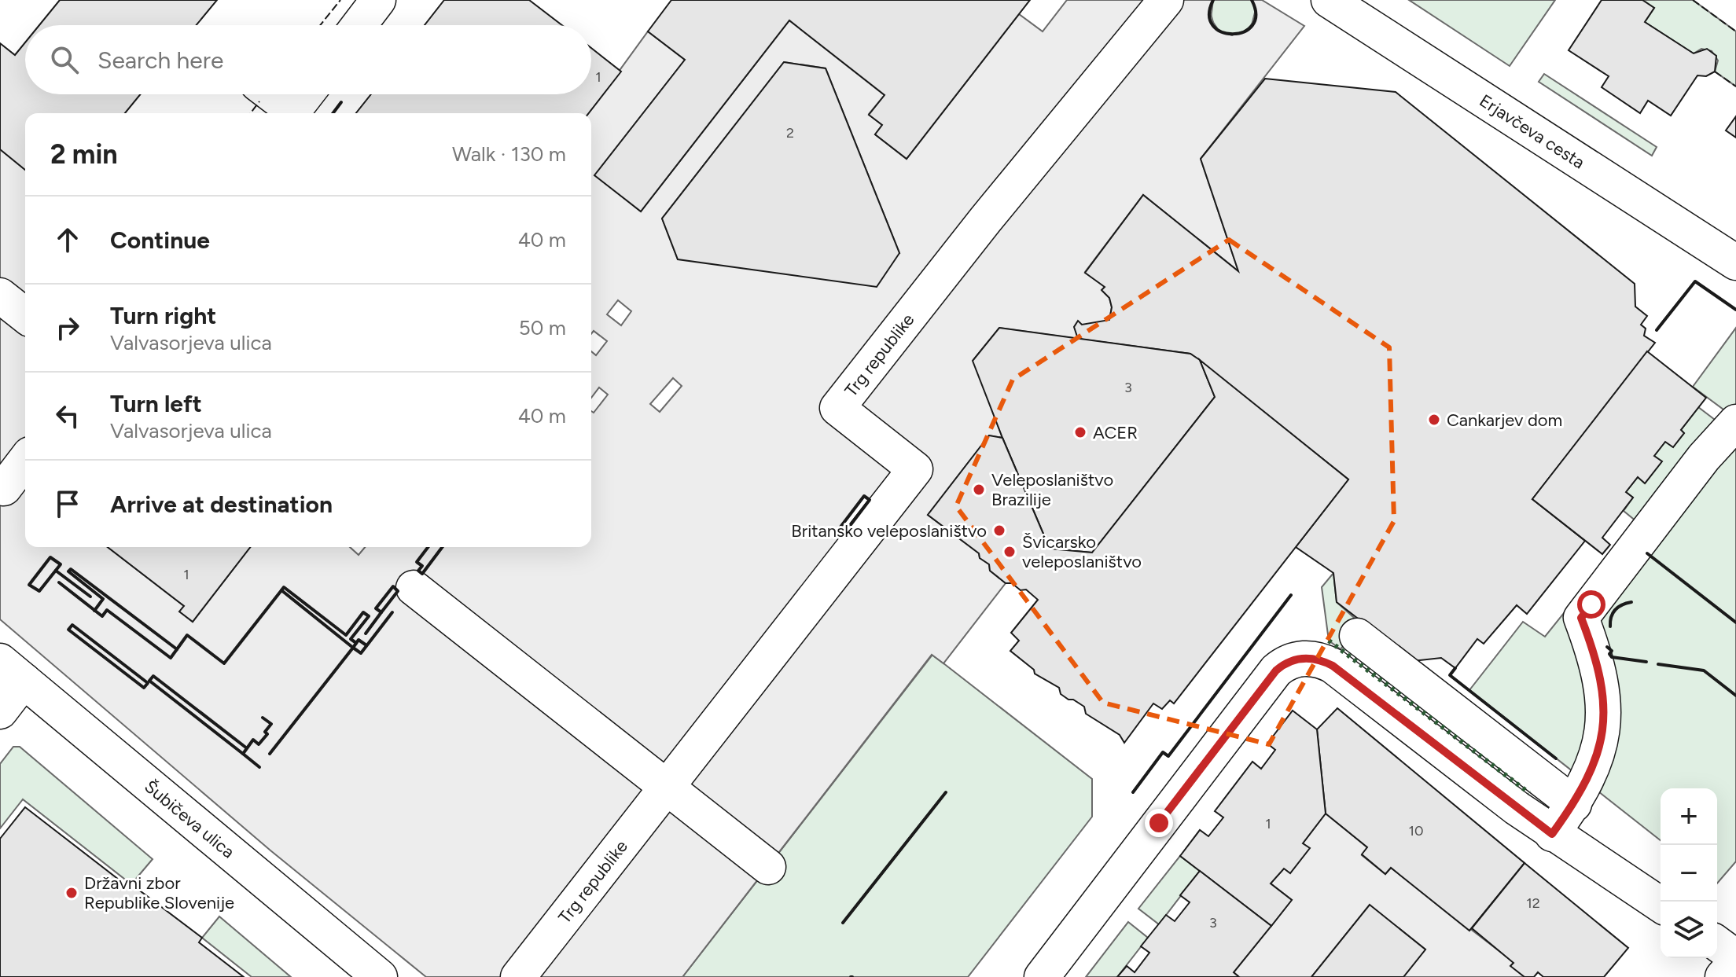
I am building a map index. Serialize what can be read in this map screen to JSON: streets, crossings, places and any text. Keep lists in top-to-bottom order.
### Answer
{
  "streets": {
    "street": ["Erjavčeva cesta", "Trg republike", "Šubičeva ulica"]
  },
  "places": [
    "Cankarjev dom",
    "ACER",
    "Veleposlaništvo Brazilije",
    "Britansko veleposlaništvo",
    "Švicarsko veleposlaništvo",
    "Državni zbor Republike Slovenije"
  ],
  "house_numbers": [
    "1",
    "2",
    "3",
    "1",
    "1",
    "10",
    "12",
    "3"
  ],
  "page": {
    "search": "Search here",
    "heading": ["2 min", "Walk · 130 m"],
    "list": [
      ["Continue", "40 m"],
      ["Turn right", "Valvasorjeva ulica", "50 m"],
      ["Turn left", "Valvasorjeva ulica", "40 m"],
      "Arrive at destination"
    ],
    "map_buttons": ["+", "−"]
  }
}
